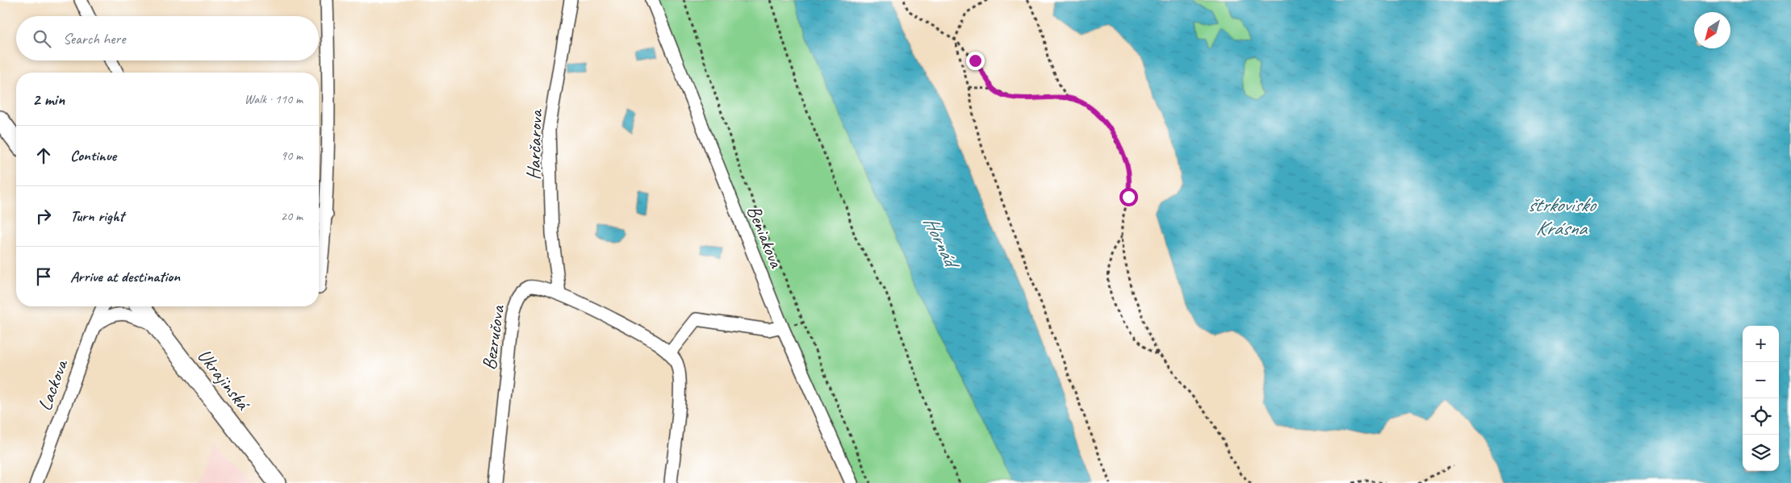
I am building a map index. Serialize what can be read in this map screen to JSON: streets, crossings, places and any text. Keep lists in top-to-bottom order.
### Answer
{
  "streets": {
    "main road": ["Ukrajinská"],
    "street": [
      "Harčarova",
      "Beniakova",
      "Bezručova",
      "Lackova"
    ]
  },
  "crossings": [
    ["Harčarova", "Bezručova"]
  ],
  "water": ["štrkovisko Krásna", "Hornád"],
  "north": "bottom left",
  "page": {
    "search": "Search here",
    "heading": ["2 min", "Walk · 110 m"],
    "list": [
      ["Continue", "90 m"],
      ["Turn right", "20 m"],
      "Arrive at destination"
    ],
    "map_buttons": ["+", "−"]
  }
}
